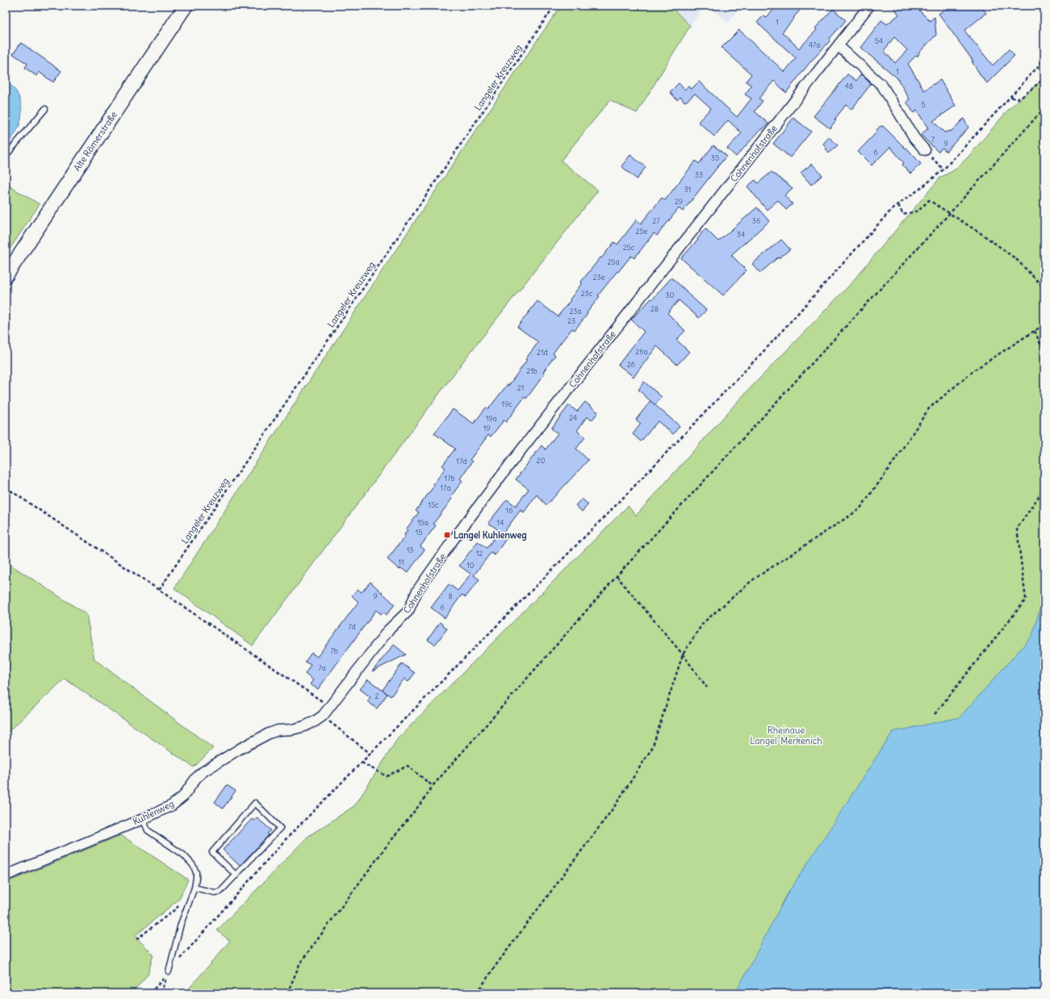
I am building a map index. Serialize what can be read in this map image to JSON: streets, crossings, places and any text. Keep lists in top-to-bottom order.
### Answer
{
  "streets": {
    "street": ["Alte Römerstraße", "Cohnenhofstraße", "Kuhlenweg"],
    "path": ["Langeler Kreuzweg"]
  },
  "crossings": [
    ["Cohnenhofstraße", "Kuhlenweg"]
  ],
  "parks": ["Rheinaue Langel-Merkenich"],
  "places": {
    "transit": ["Langel Kuhlenweg"]
  },
  "house_numbers": [
    "1",
    "54",
    "47a",
    "1",
    "48",
    "5",
    "7",
    "9",
    "6",
    "35",
    "33",
    "31",
    "29",
    "27",
    "36",
    "25e",
    "34",
    "25c",
    "25a",
    "23e",
    "23c",
    "30",
    "28",
    "23a",
    "23",
    "26a",
    "21d",
    "26",
    "21b",
    "21",
    "19c",
    "24",
    "19a",
    "19",
    "20",
    "17d",
    "17b",
    "17a",
    "15c",
    "16",
    "15a",
    "14",
    "15",
    "13",
    "12",
    "11",
    "10",
    "9",
    "8",
    "6",
    "7d",
    "7b",
    "7a",
    "2"
  ]
}
